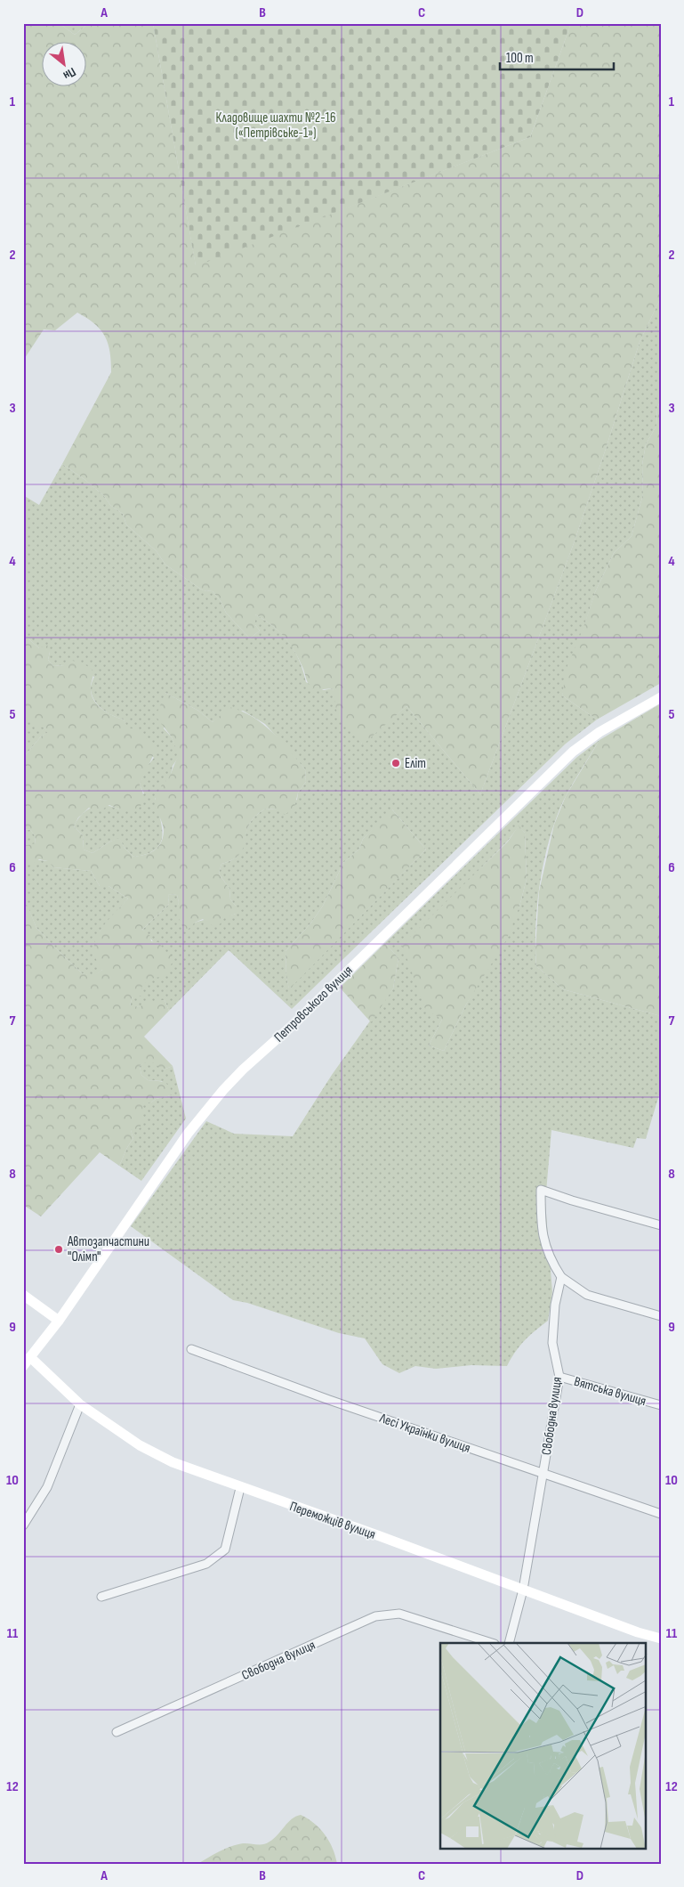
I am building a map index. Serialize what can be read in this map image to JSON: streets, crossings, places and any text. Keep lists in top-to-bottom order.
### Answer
{
  "streets": {
    "main road": ["Петровського вулиця", "Переможців вулиця"],
    "street": ["Вятська вулиця", "Свободна вулиця", "Лесі Українки вулиця"]
  },
  "crossings": [
    ["Петровського вулиця", "Переможців вулиця"],
    ["Вятська вулиця", "Свободна вулиця"],
    ["Свободна вулиця", "Лесі Українки вулиця"],
    ["Свободна вулиця", "Переможців вулиця"]
  ],
  "parks": ["Кладовище шахти №2-16 («Петрівське-1»)"],
  "places": ["Еліт", "Автозапчастини \"Олімп\""],
  "scale_bar": "100 m",
  "north": "bottom right",
  "grid": {
    "columns": [
      "A",
      "B",
      "C",
      "D"
    ],
    "rows": [
      "1",
      "2",
      "3",
      "4",
      "5",
      "6",
      "7",
      "8",
      "9",
      "10",
      "11",
      "12"
    ]
  }
}
